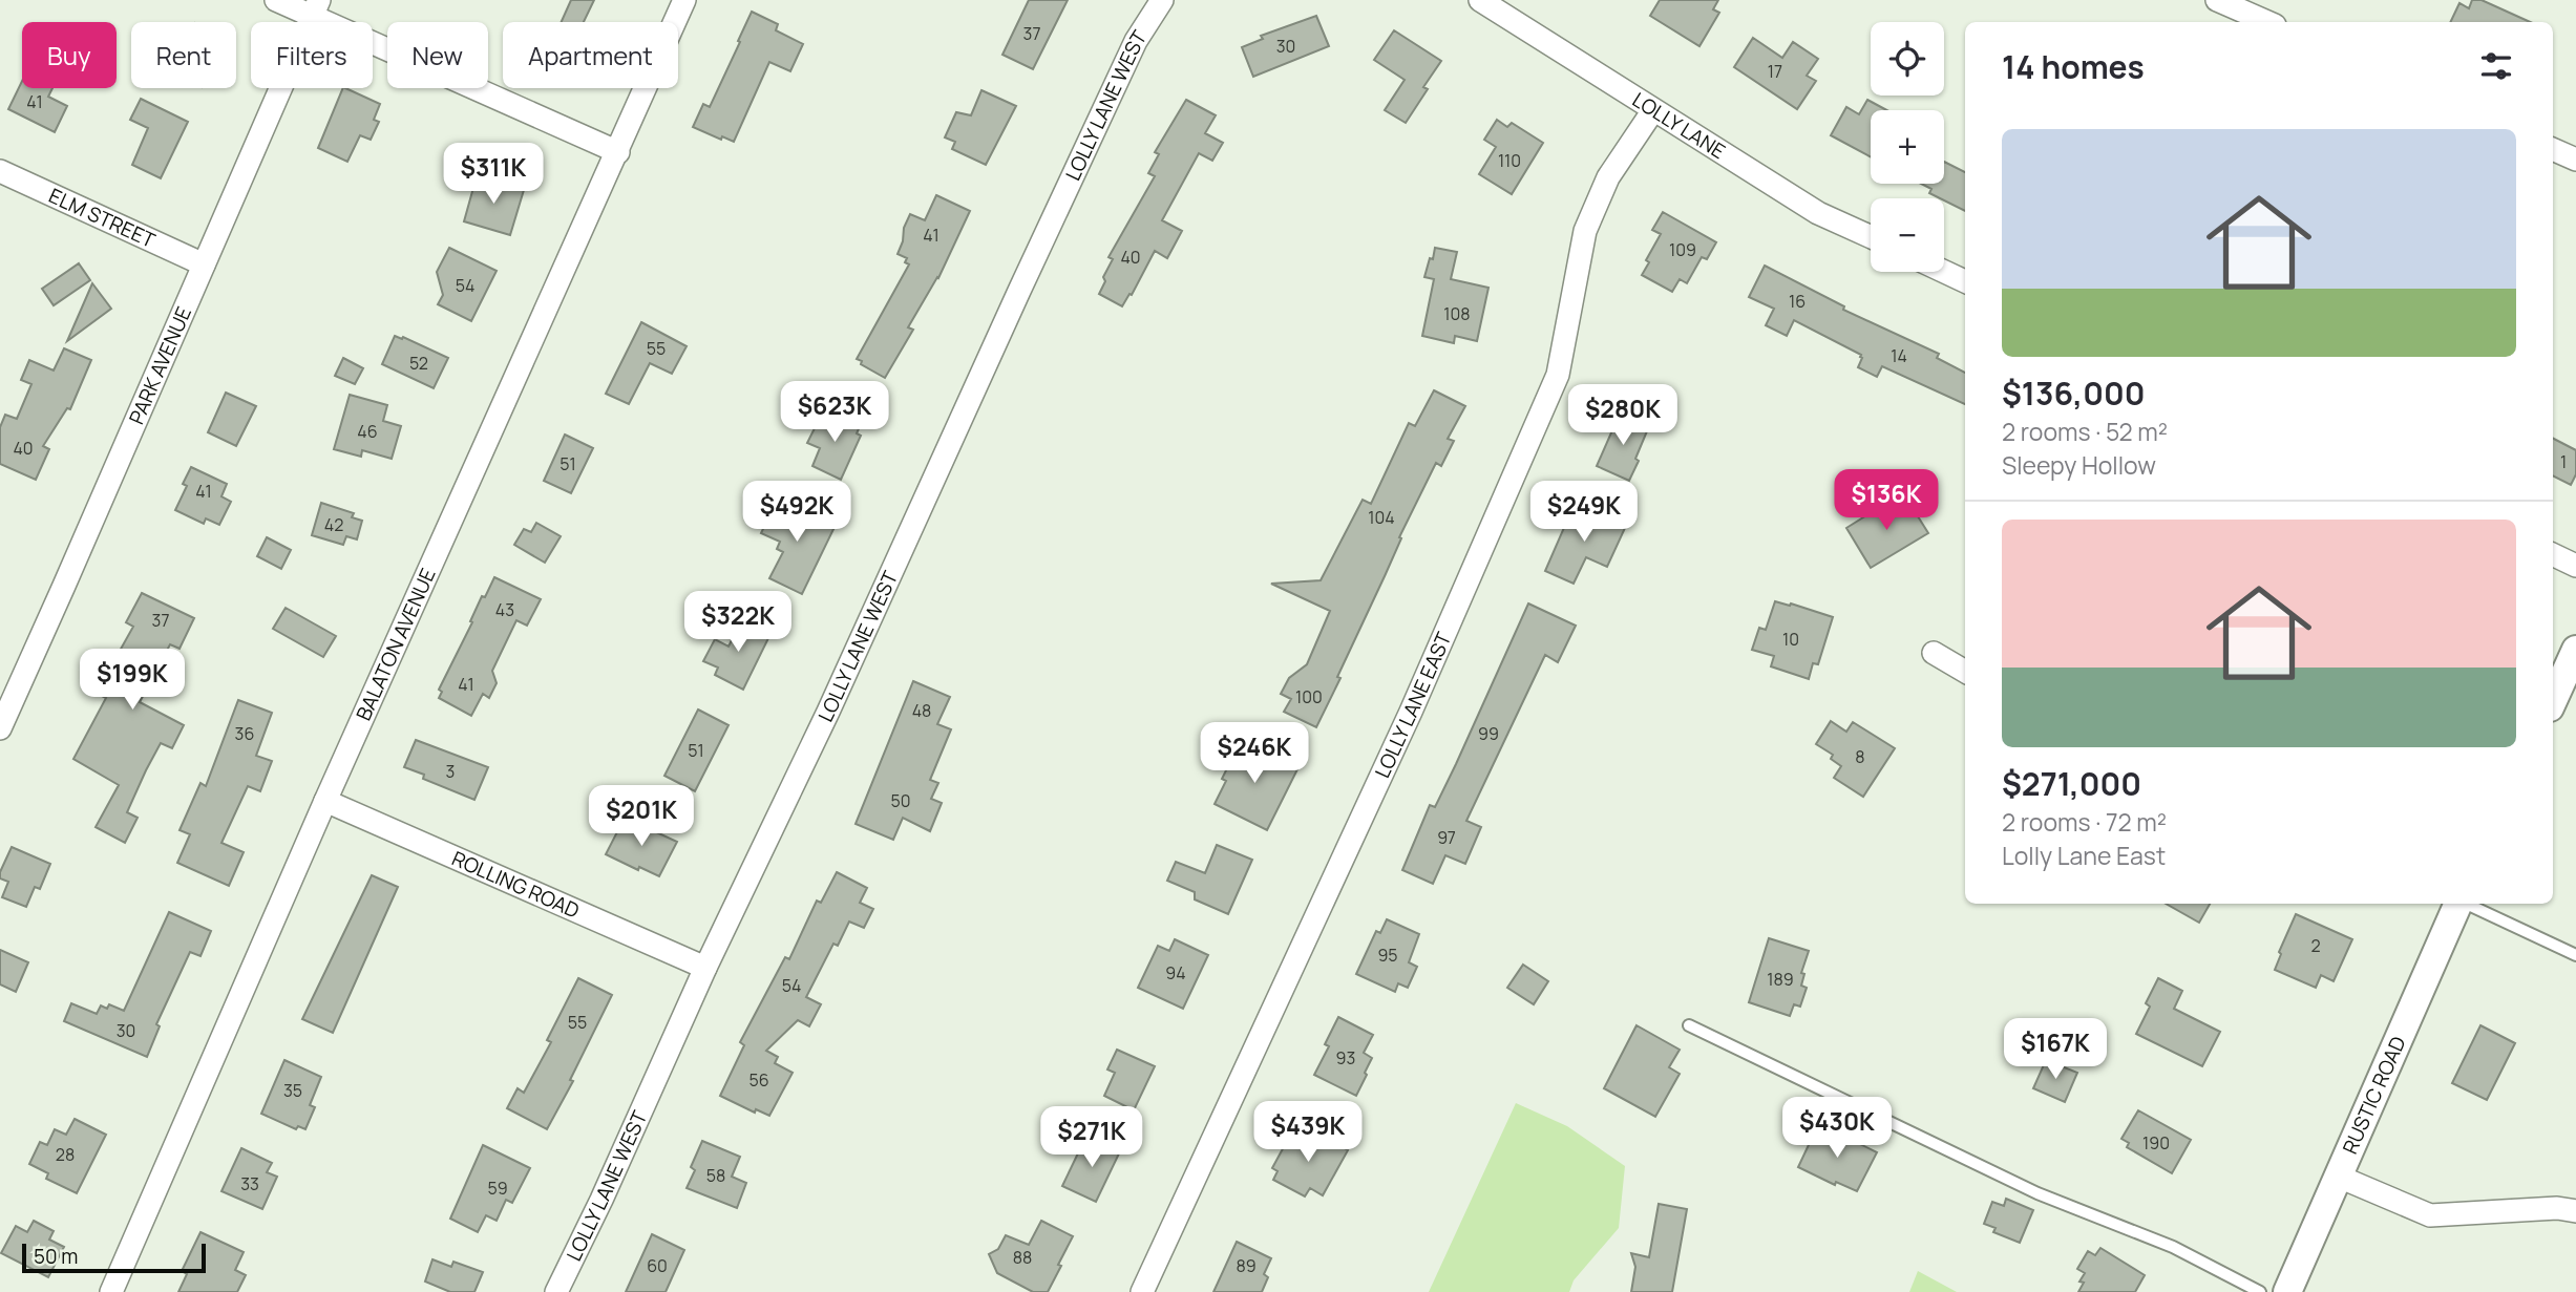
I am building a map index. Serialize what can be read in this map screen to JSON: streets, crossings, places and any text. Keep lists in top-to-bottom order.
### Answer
{
  "streets": {
    "street": [
      "LOLLY LANE WEST",
      "LOLLY LANE",
      "ELM STREET",
      "PARK AVENUE",
      "BALATON AVENUE",
      "LOLLY LANE EAST",
      "ROLLING ROAD",
      "RUSTIC ROAD"
    ]
  },
  "crossings": [
    ["LOLLY LANE WEST", "ROLLING ROAD"],
    ["LOLLY LANE", "LOLLY LANE EAST"],
    ["ELM STREET", "PARK AVENUE"],
    ["BALATON AVENUE", "ROLLING ROAD"]
  ],
  "house_numbers": [
    "37",
    "30",
    "17",
    "41",
    "110",
    "41",
    "109",
    "40",
    "54",
    "16",
    "108",
    "55",
    "14",
    "52",
    "46",
    "40",
    "1",
    "51",
    "41",
    "104",
    "42",
    "43",
    "37",
    "10",
    "41",
    "100",
    "48",
    "36",
    "99",
    "51",
    "8",
    "3",
    "50",
    "97",
    "2",
    "95",
    "94",
    "189",
    "54",
    "55",
    "30",
    "93",
    "56",
    "35",
    "190",
    "28",
    "58",
    "33",
    "59",
    "88",
    "60",
    "89"
  ],
  "scale_bar": "50 m",
  "page": {
    "map_buttons": ["+", "−"],
    "chip": [
      "Buy",
      "Rent",
      "Filters",
      "New",
      "Apartment"
    ],
    "heading": "14 homes",
    "list": [
      {
        "name": "$136,000",
        "note": "2 rooms · 52 m² · Sleepy Hollow"
      },
      {
        "name": "$271,000",
        "note": "2 rooms · 72 m² · Lolly Lane East"
      }
    ],
    "price": [
      "$311K",
      "$623K",
      "$280K",
      "$136K",
      "$492K",
      "$249K",
      "$322K",
      "$199K",
      "$246K",
      "$201K",
      "$167K",
      "$430K",
      "$439K",
      "$271K"
    ],
    "scale": "50 m"
  }
}
